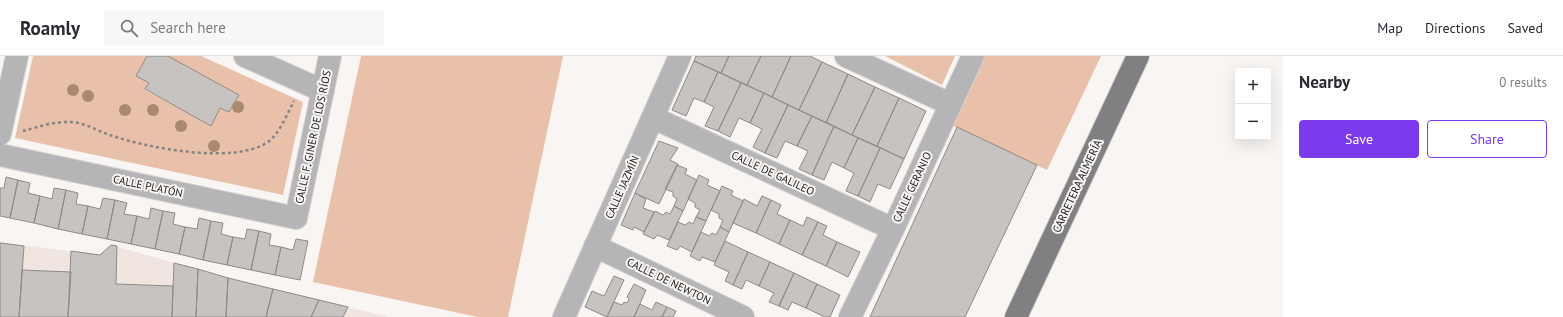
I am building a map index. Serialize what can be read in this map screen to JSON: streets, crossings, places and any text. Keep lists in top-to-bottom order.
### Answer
{
  "streets": {
    "main road": ["CARRETERA ALMERÍA"],
    "street": [
      "CALLE F. GINER DE LOS RÍOS",
      "CALLE DE GALILEO",
      "CALLE PLATÓN",
      "CALLE JAZMÍN",
      "CALLE GERANIO",
      "CALLE DE NEWTON"
    ]
  },
  "crossings": [
    ["CALLE F. GINER DE LOS RÍOS", "CALLE PLATÓN"],
    ["CALLE DE GALILEO", "CALLE JAZMÍN"],
    ["CALLE DE GALILEO", "CALLE GERANIO"],
    ["CALLE JAZMÍN", "CALLE DE NEWTON"]
  ],
  "page": {
    "header": "Roamly",
    "search": "Search here",
    "nav": ["Map", "Directions", "Saved"],
    "heading": ["Nearby", "0 results"],
    "map_buttons": ["+", "−"],
    "buttons": ["Save", "Share"]
  }
}
